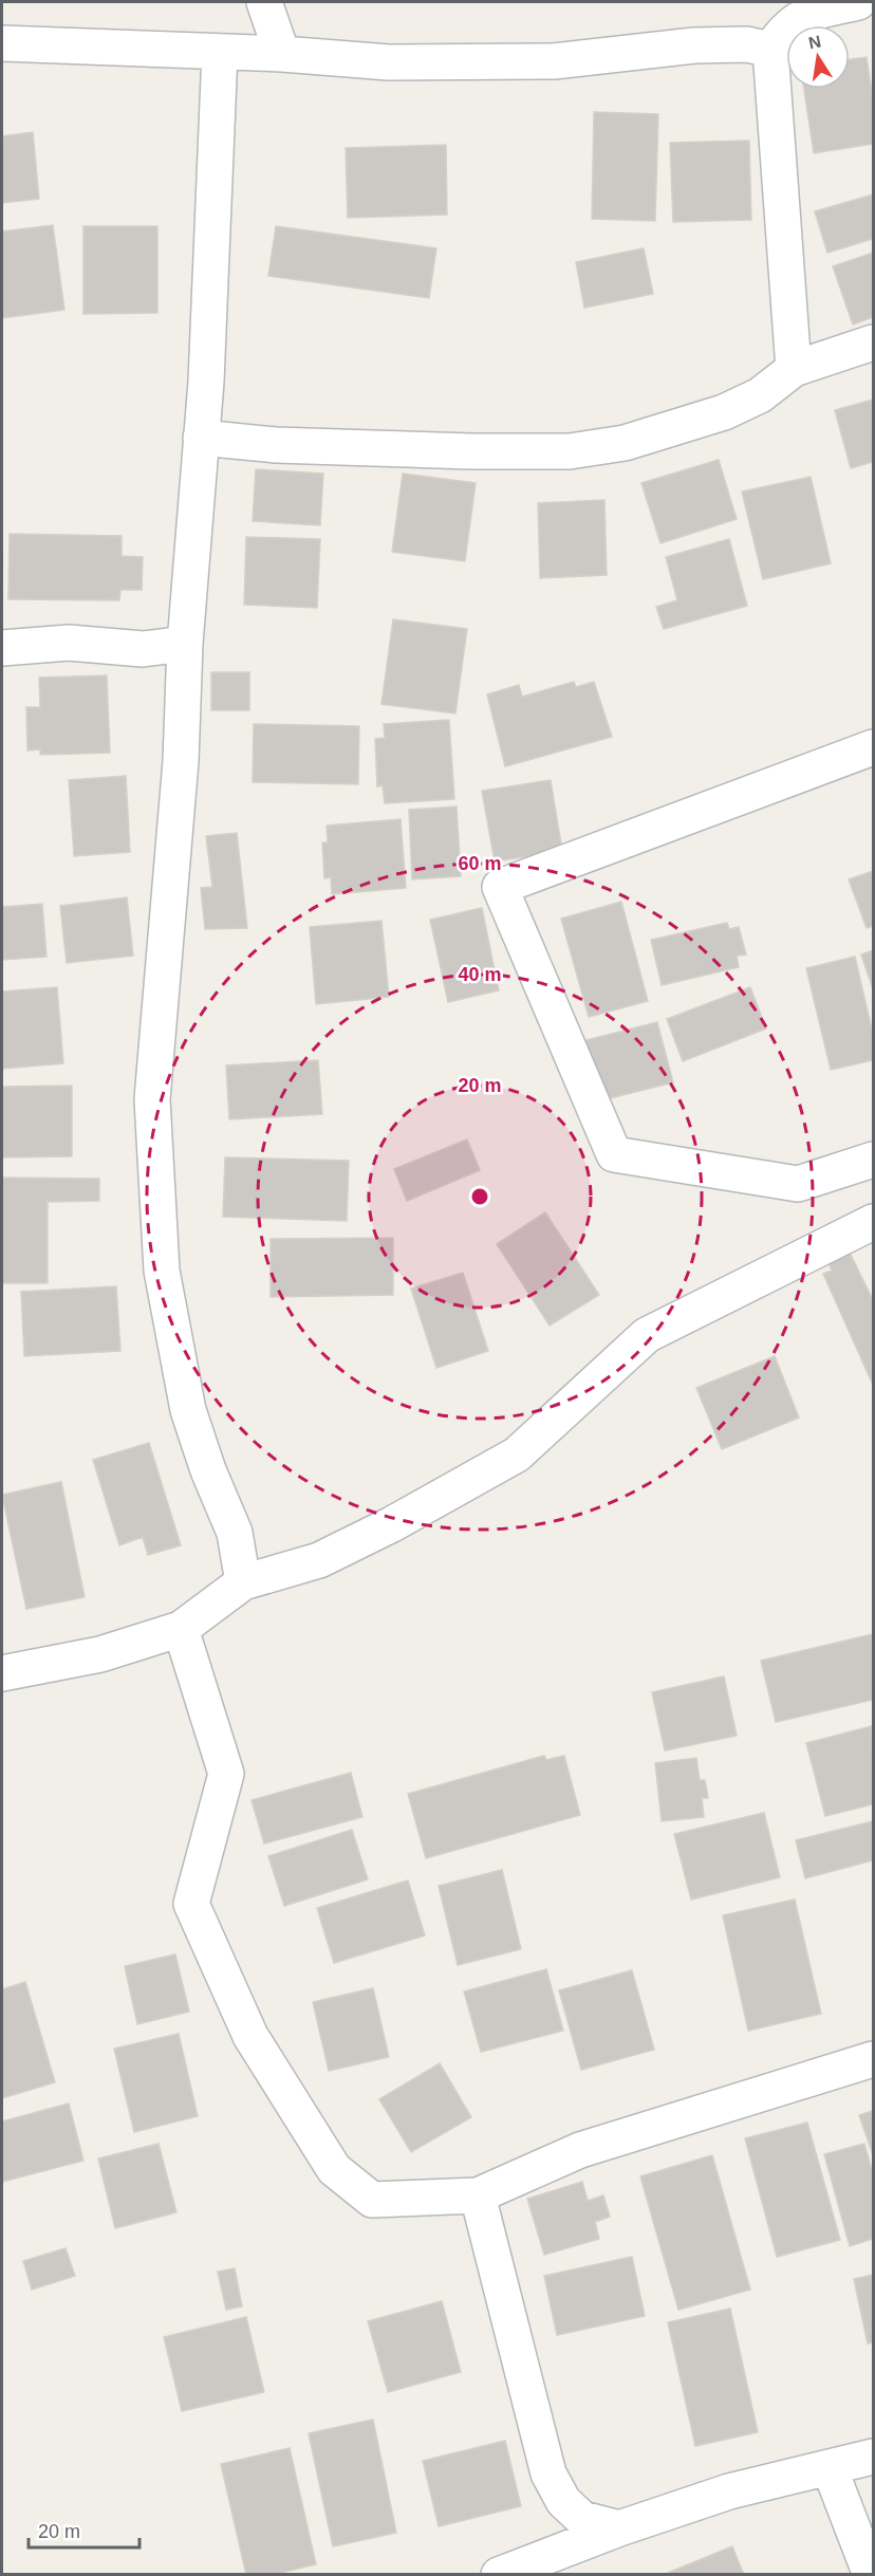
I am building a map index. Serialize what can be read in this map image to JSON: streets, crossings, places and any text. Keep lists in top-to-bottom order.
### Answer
{
  "scale_bar": "20 m",
  "north": "top",
  "rings": ["60 m", "40 m", "20 m"]
}
